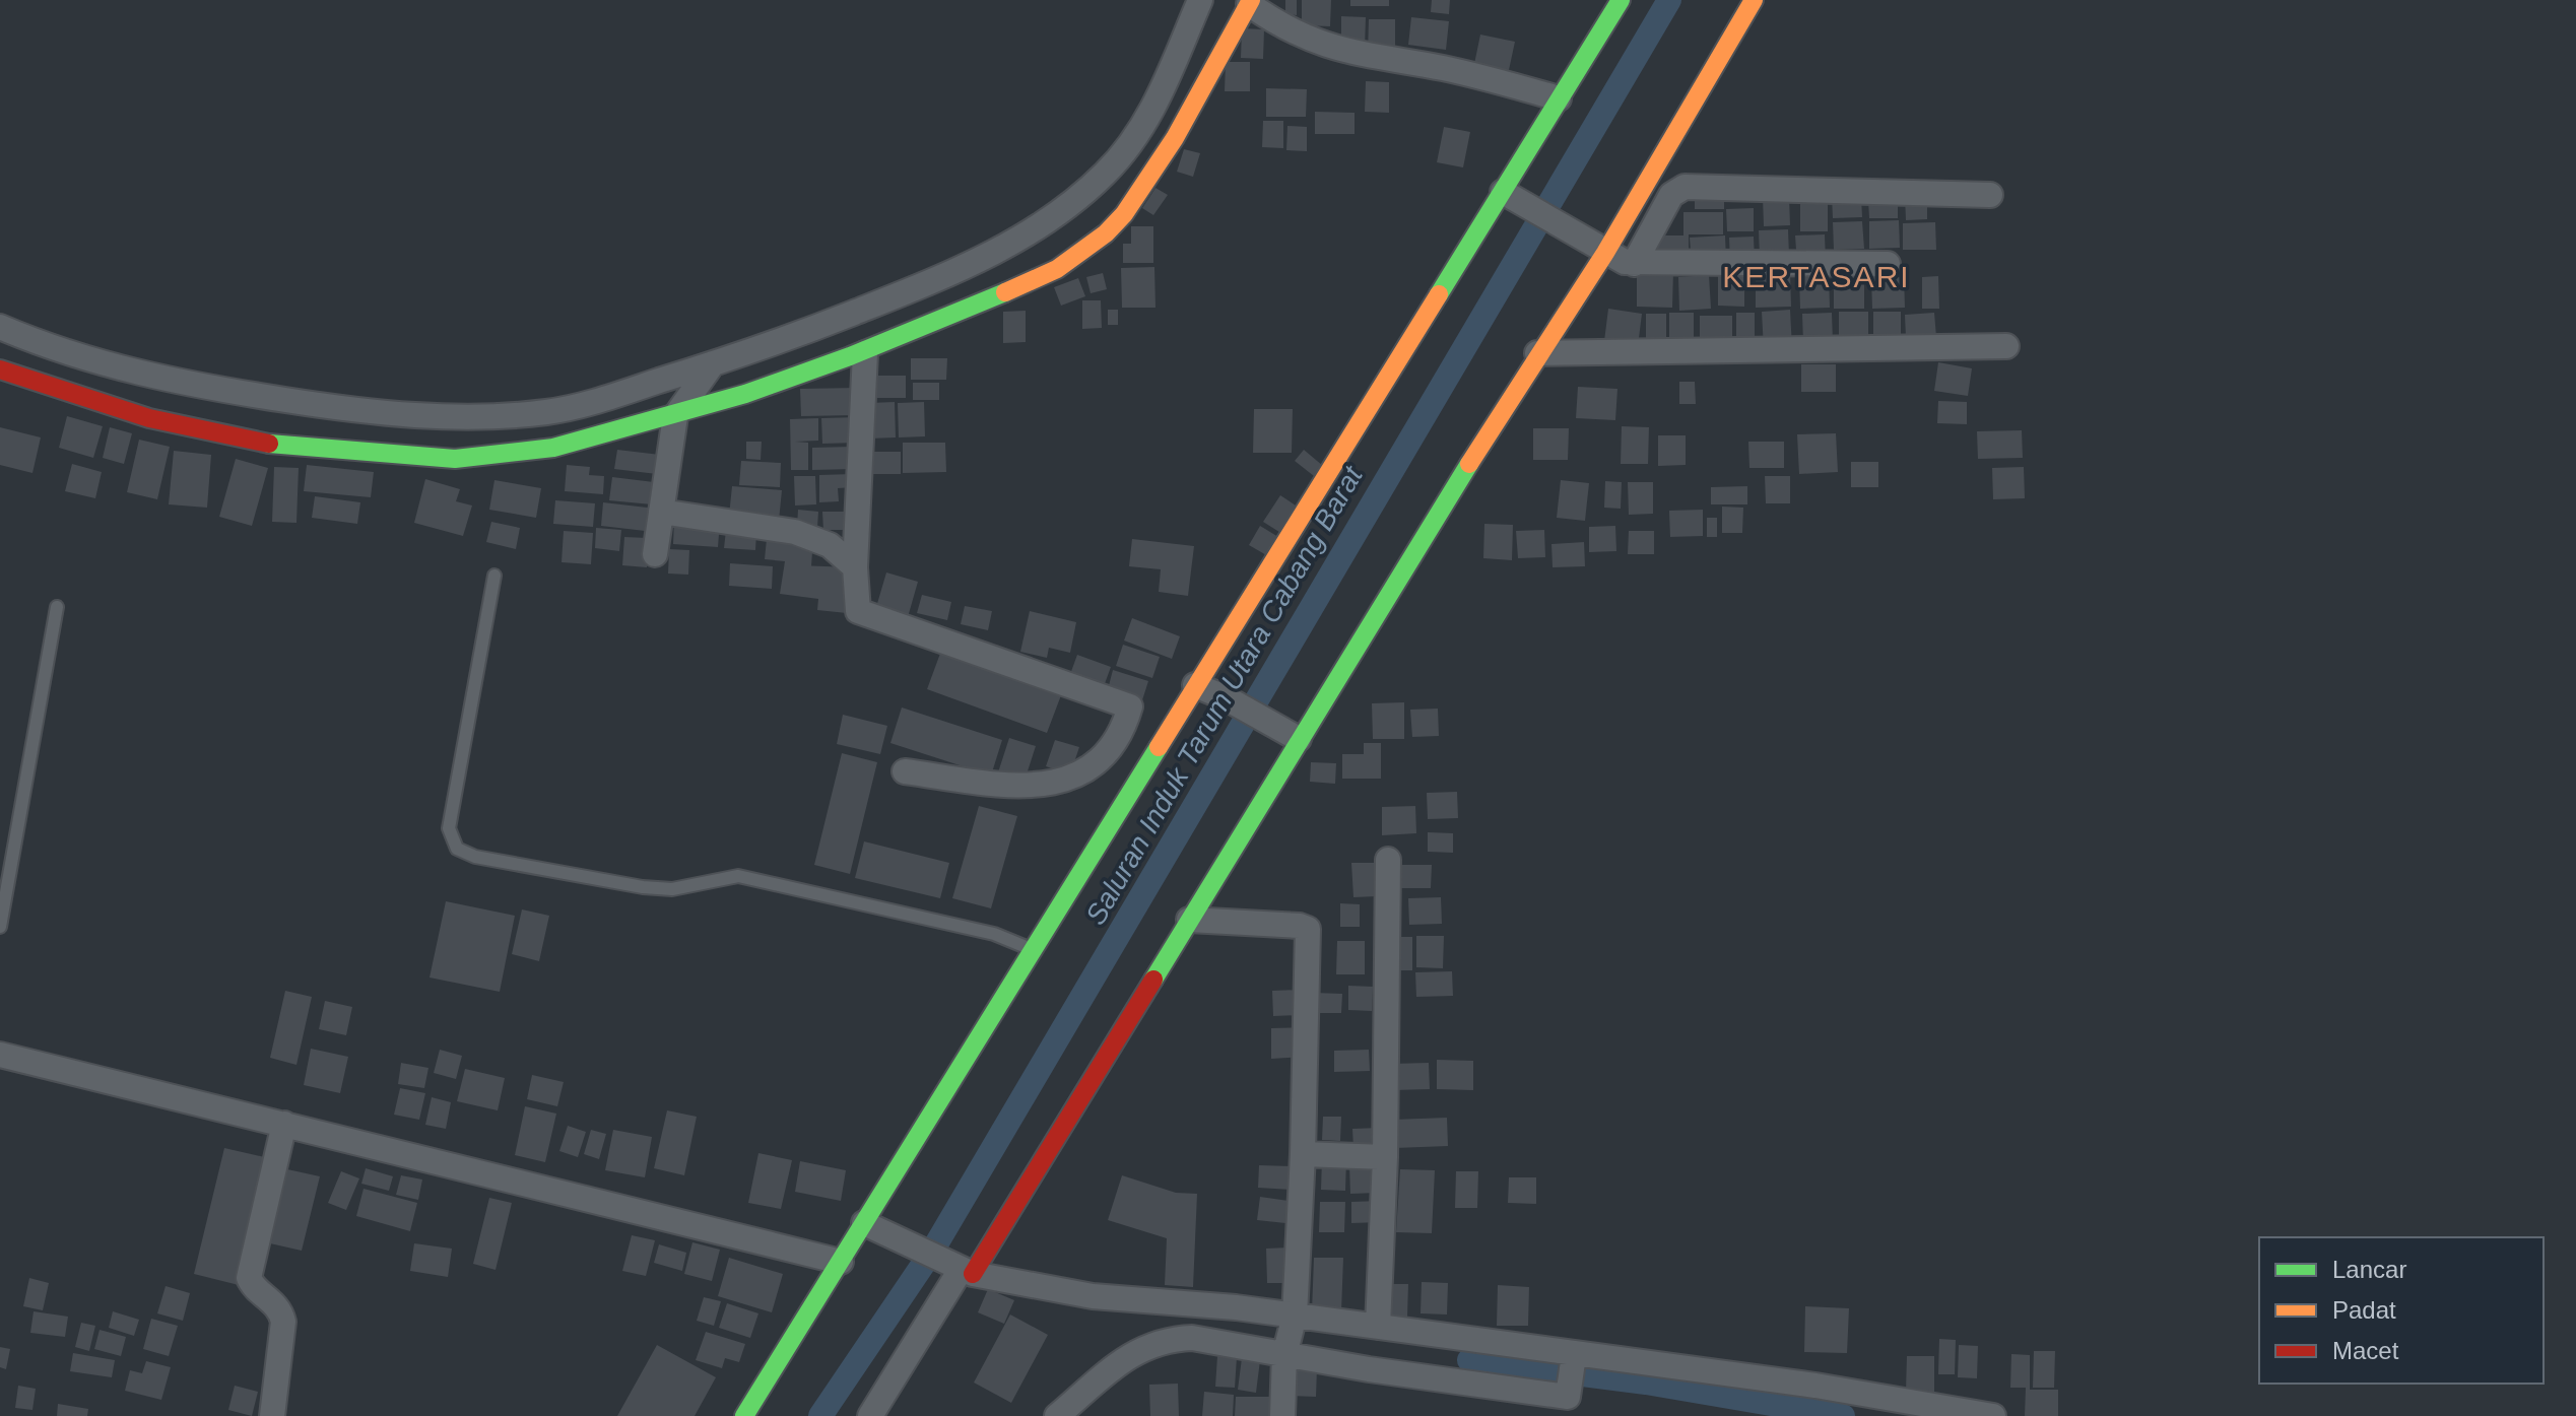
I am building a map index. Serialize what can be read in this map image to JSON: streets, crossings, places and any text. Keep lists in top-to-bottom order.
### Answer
{
  "districts": ["KERTASARI"],
  "water": ["Saluran Induk Tarum Utara Cabang Barat"],
  "legend": ["Lancar", "Padat", "Macet"]
}
